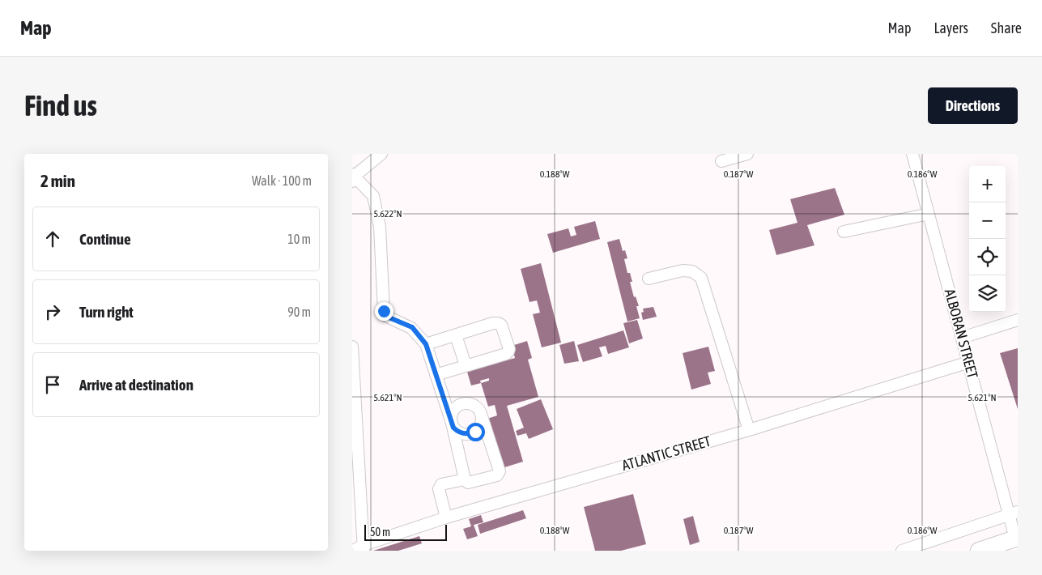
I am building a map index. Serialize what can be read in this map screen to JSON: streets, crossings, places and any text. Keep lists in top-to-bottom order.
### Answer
{
  "streets": {
    "street": ["ALBORAN STREET", "ATLANTIC STREET"]
  },
  "crossings": [
    ["ALBORAN STREET", "ATLANTIC STREET"]
  ],
  "scale_bar": "50 m",
  "page": {
    "header": "Map",
    "nav": ["Map", "Layers", "Share"],
    "buttons": "Directions",
    "title": "Find us",
    "heading": ["2 min", "Walk · 100 m"],
    "map_buttons": ["+", "−"],
    "list": [
      ["Continue", "10 m"],
      ["Turn right", "90 m"],
      "Arrive at destination"
    ],
    "scale": "50 m"
  },
  "coordinates": [
    "0.188°W",
    "0.187°W",
    "0.186°W",
    "5.622°N",
    "5.621°N"
  ]
}
